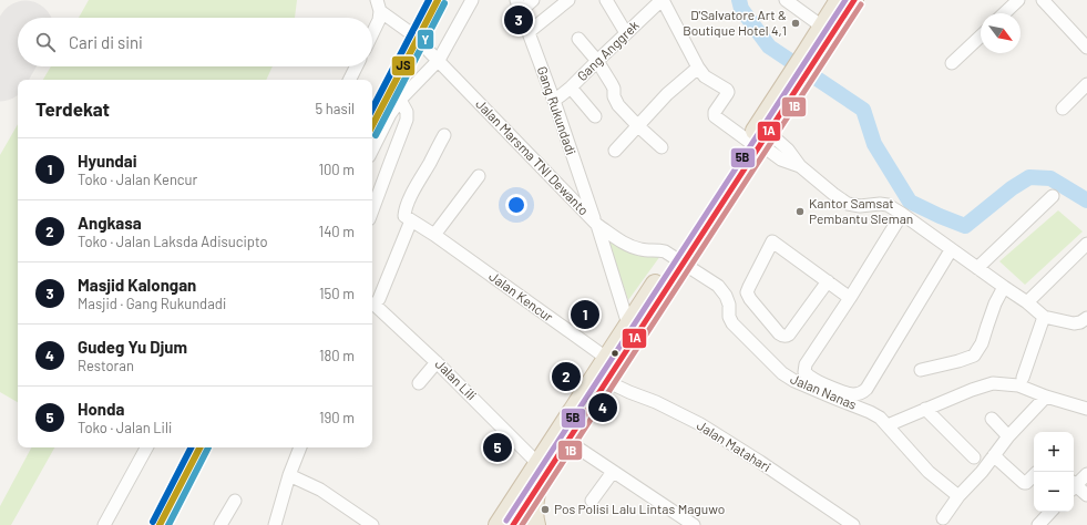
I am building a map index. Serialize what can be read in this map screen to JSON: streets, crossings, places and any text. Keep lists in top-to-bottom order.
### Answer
{
  "streets": {
    "street": [
      "Gang Anggrek",
      "Gang Rukundadi",
      "Jalan Marsma TNI Dewanto",
      "Jalan Kencur",
      "Jalan Lili",
      "Jalan Nanas",
      "Jalan Matahari"
    ]
  },
  "crossings": [
    ["Gang Anggrek", "Gang Rukundadi"],
    ["Gang Rukundadi", "Jalan Marsma TNI Dewanto"],
    ["Gang Rukundadi", "Jalan Nanas"],
    ["Jalan Marsma TNI Dewanto", "Jalan Nanas"]
  ],
  "places": ["D'Salvatore Art & Boutique Hotel 4,1", "Kantor Samsat Pembantu Sleman", "Pos Polisi Lalu Lintas Maguwo"],
  "lines": [
    "transit line JS",
    "transit line 1A",
    "transit line 5B",
    "transit line Y",
    "transit line 1B"
  ],
  "north": "bottom right",
  "page": {
    "pins": [
      "3",
      "1",
      "2",
      "4",
      "5"
    ],
    "search": "Cari di sini",
    "heading": ["Terdekat", "5 hasil"],
    "list": [
      {
        "mark": "1",
        "name": "Hyundai",
        "note": "Toko · Jalan Kencur",
        "value": "100 m"
      },
      {
        "mark": "2",
        "name": "Angkasa",
        "note": "Toko · Jalan Laksda Adisucipto",
        "value": "140 m"
      },
      {
        "mark": "3",
        "name": "Masjid Kalongan",
        "note": "Masjid · Gang Rukundadi",
        "value": "150 m"
      },
      {
        "mark": "4",
        "name": "Gudeg Yu Djum",
        "note": "Restoran",
        "value": "180 m"
      },
      {
        "mark": "5",
        "name": "Honda",
        "note": "Toko · Jalan Lili",
        "value": "190 m"
      }
    ],
    "map_buttons": ["+", "−"]
  }
}
